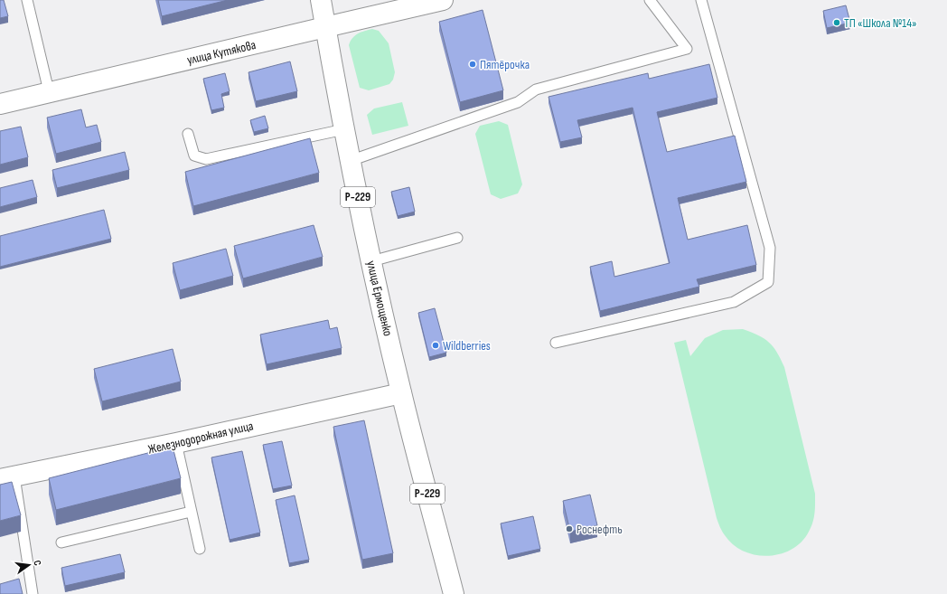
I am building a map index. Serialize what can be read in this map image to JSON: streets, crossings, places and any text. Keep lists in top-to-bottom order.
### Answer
{
  "streets": {
    "main road": [
      "улица Кутякова",
      "Р-229",
      "улица Ермощенко",
      "Железнодорожная улица"
    ]
  },
  "crossings": [
    ["улица Кутякова", "улица Ермощенко"],
    ["улица Ермощенко", "Железнодорожная улица"]
  ],
  "places": [
    "ТП «Школа №14»",
    "Пятёрочка",
    "Wildberries",
    "Роснефть"
  ],
  "north": "right"
}
